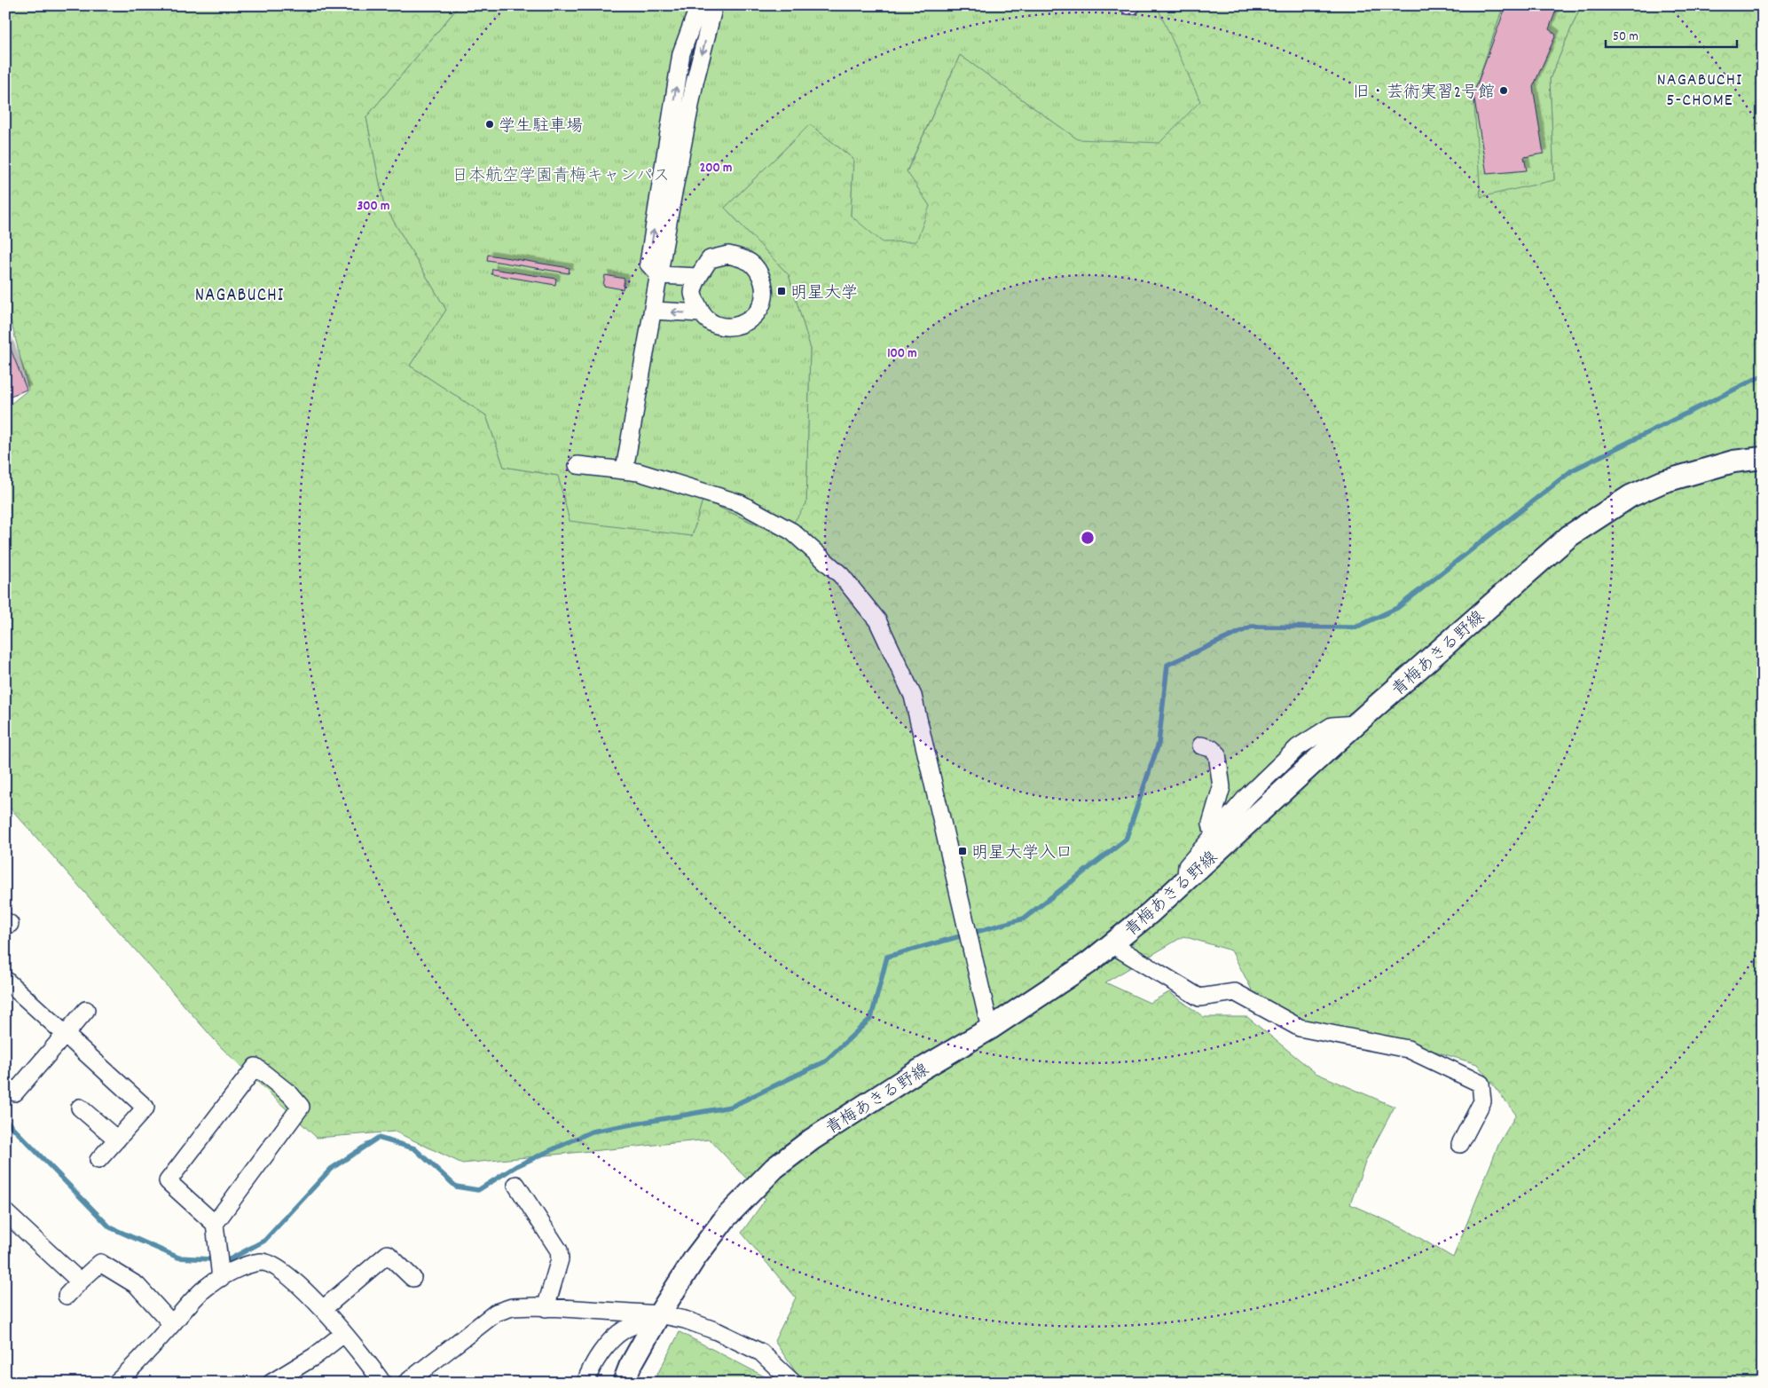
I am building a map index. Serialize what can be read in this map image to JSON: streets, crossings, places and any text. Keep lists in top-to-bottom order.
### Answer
{
  "streets": {
    "main road": ["青梅あきる野線"]
  },
  "districts": ["NAGABUCHI 5-CHOME", "NAGABUCHI"],
  "parks": ["日本航空学園青梅キャンパス"],
  "places": {
    "other": ["旧・芸術実習2号館", "学生駐車場"],
    "transit": ["明星大学", "明星大学入口"]
  },
  "scale_bar": "50 m",
  "rings": ["200 m", "300 m", "100 m"]
}
